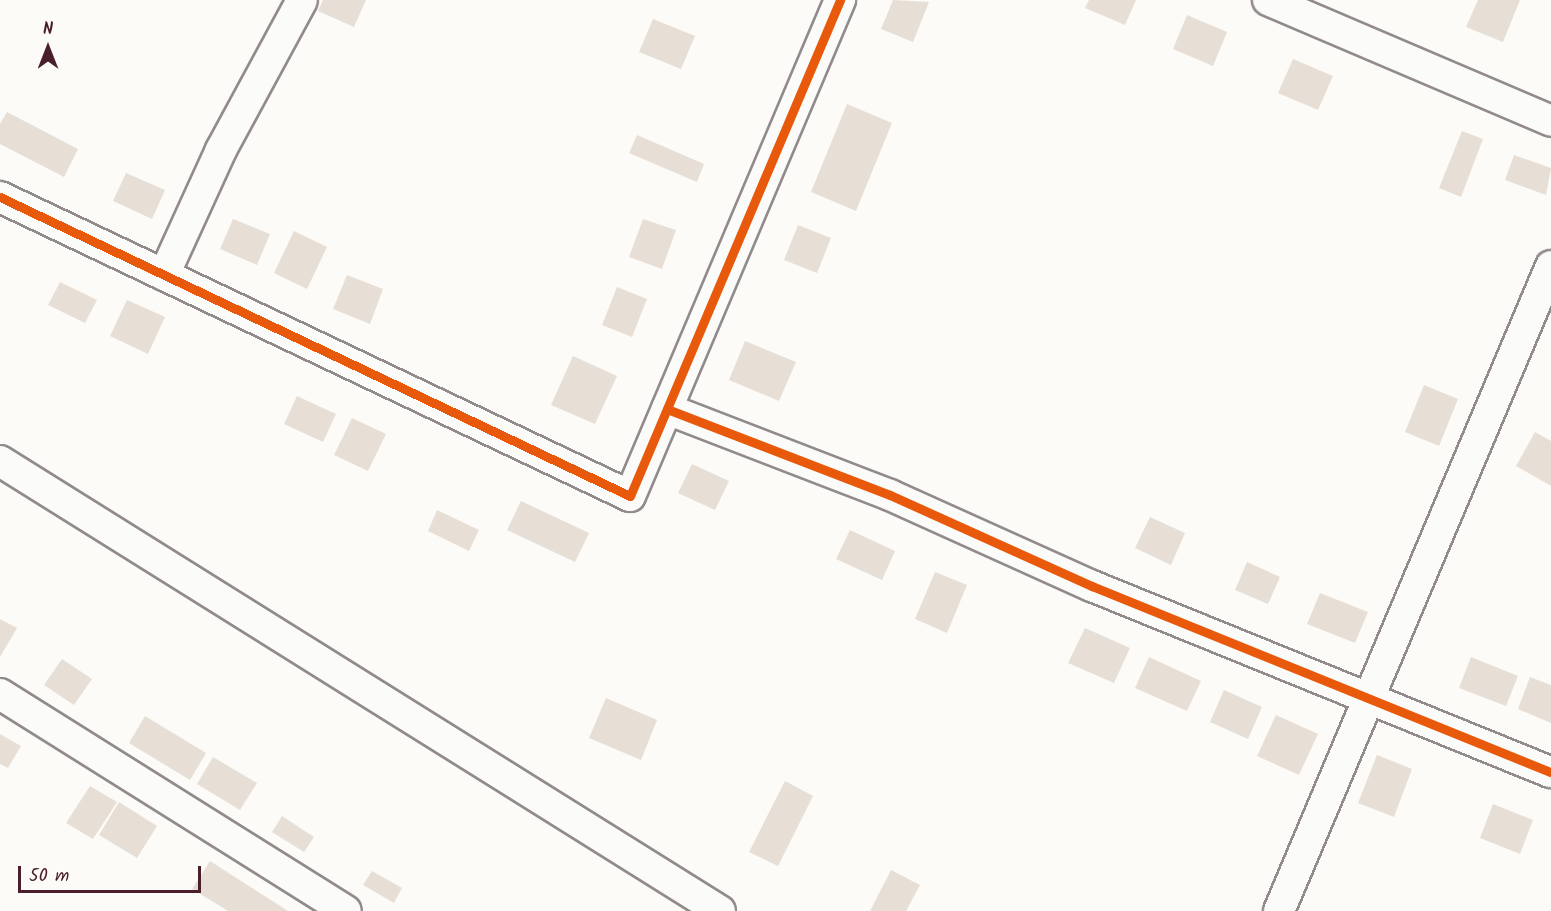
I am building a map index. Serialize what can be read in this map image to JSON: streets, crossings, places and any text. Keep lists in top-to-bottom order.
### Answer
{
  "scale_bar": "50 m",
  "north": "top"
}
